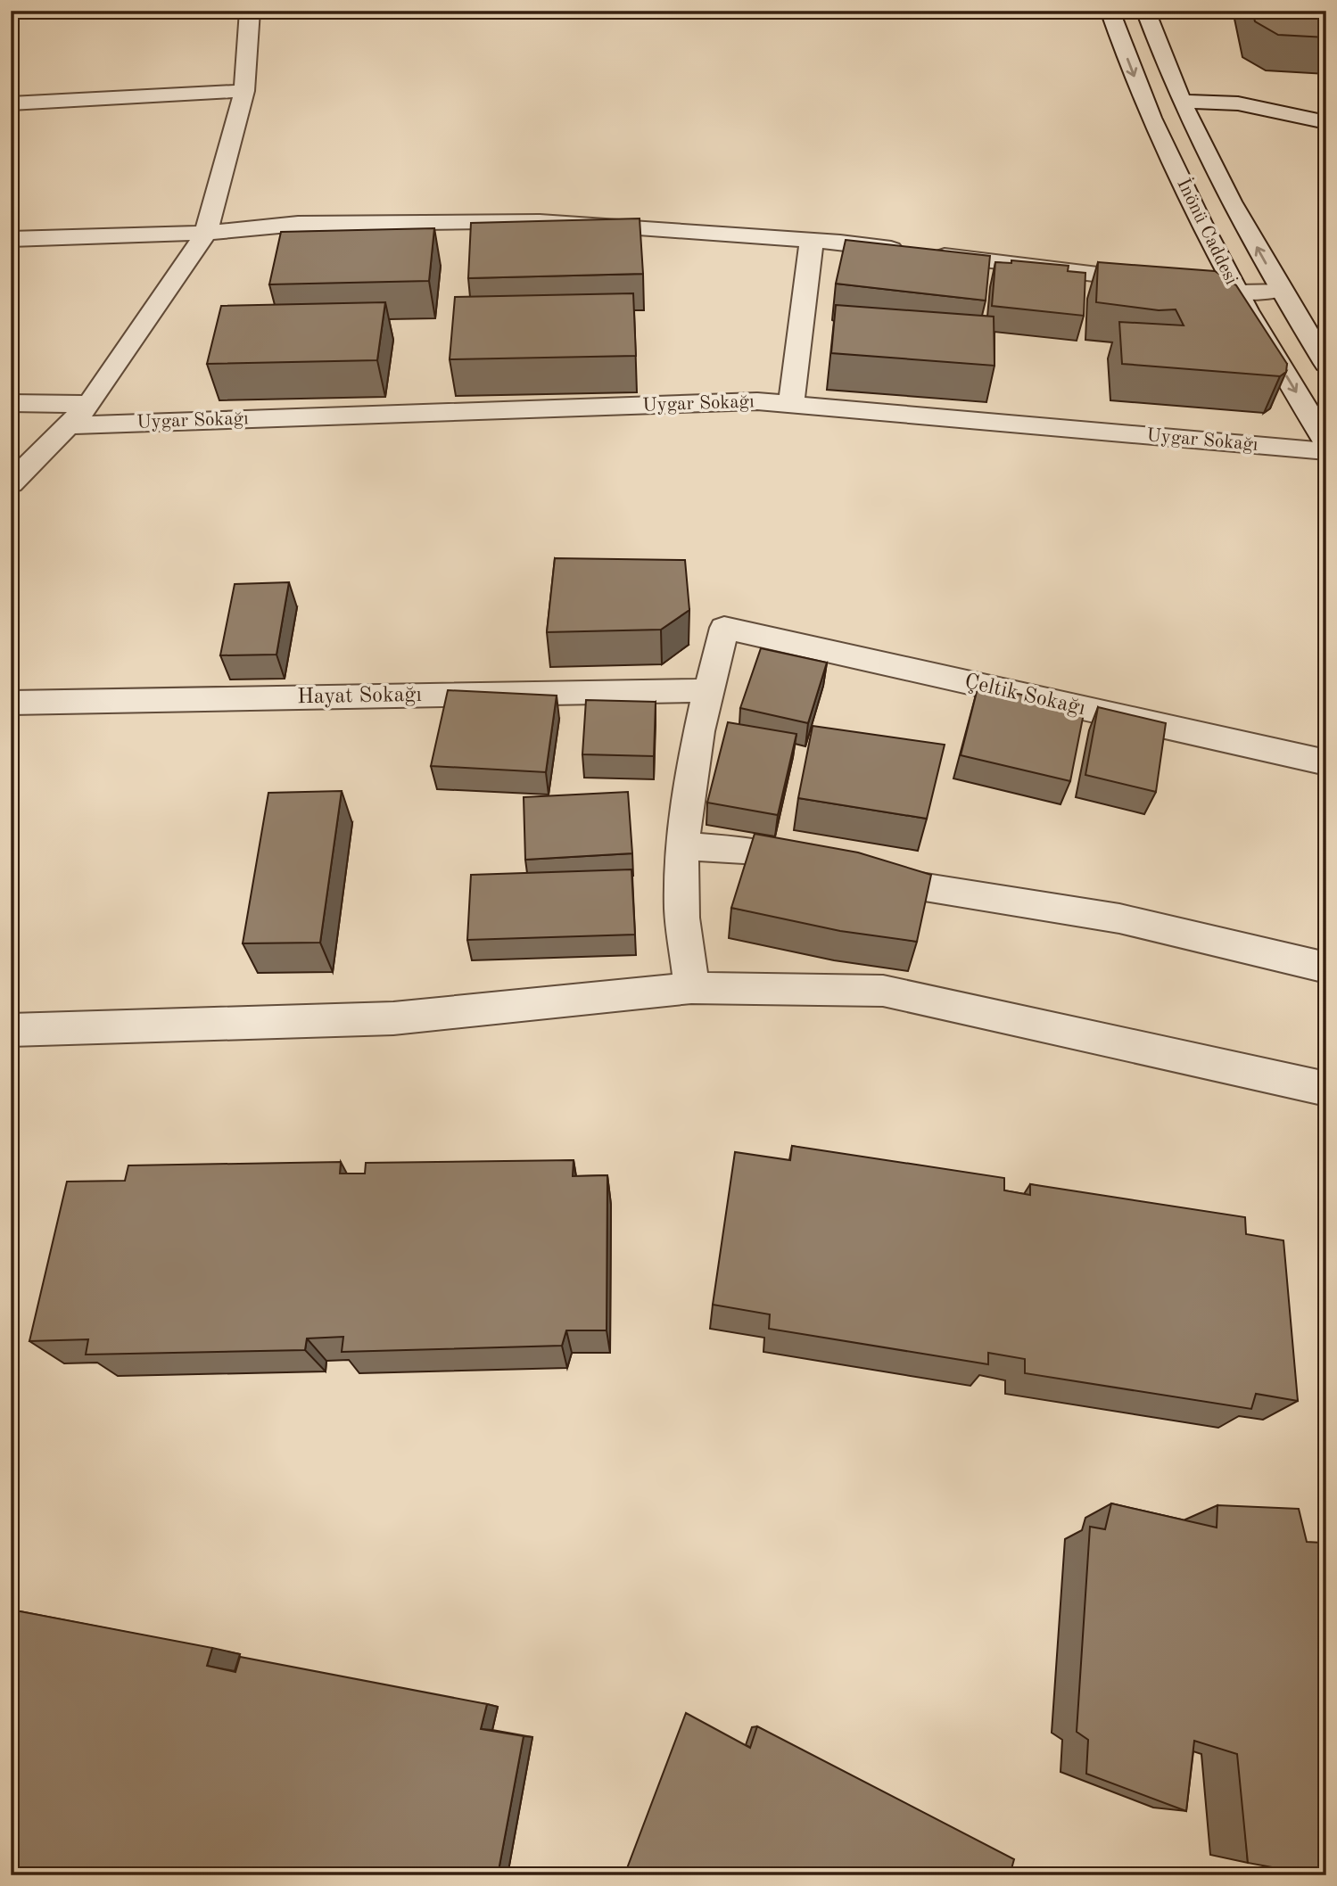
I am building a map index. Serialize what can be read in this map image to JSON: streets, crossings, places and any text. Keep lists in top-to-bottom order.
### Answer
{
  "streets": {
    "street": [
      "İnönü Caddesi",
      "Uygar Sokağı",
      "Çeltik Sokağı",
      "Hayat Sokağı"
    ]
  },
  "crossings": [
    ["Çeltik Sokağı", "Hayat Sokağı"]
  ]
}
